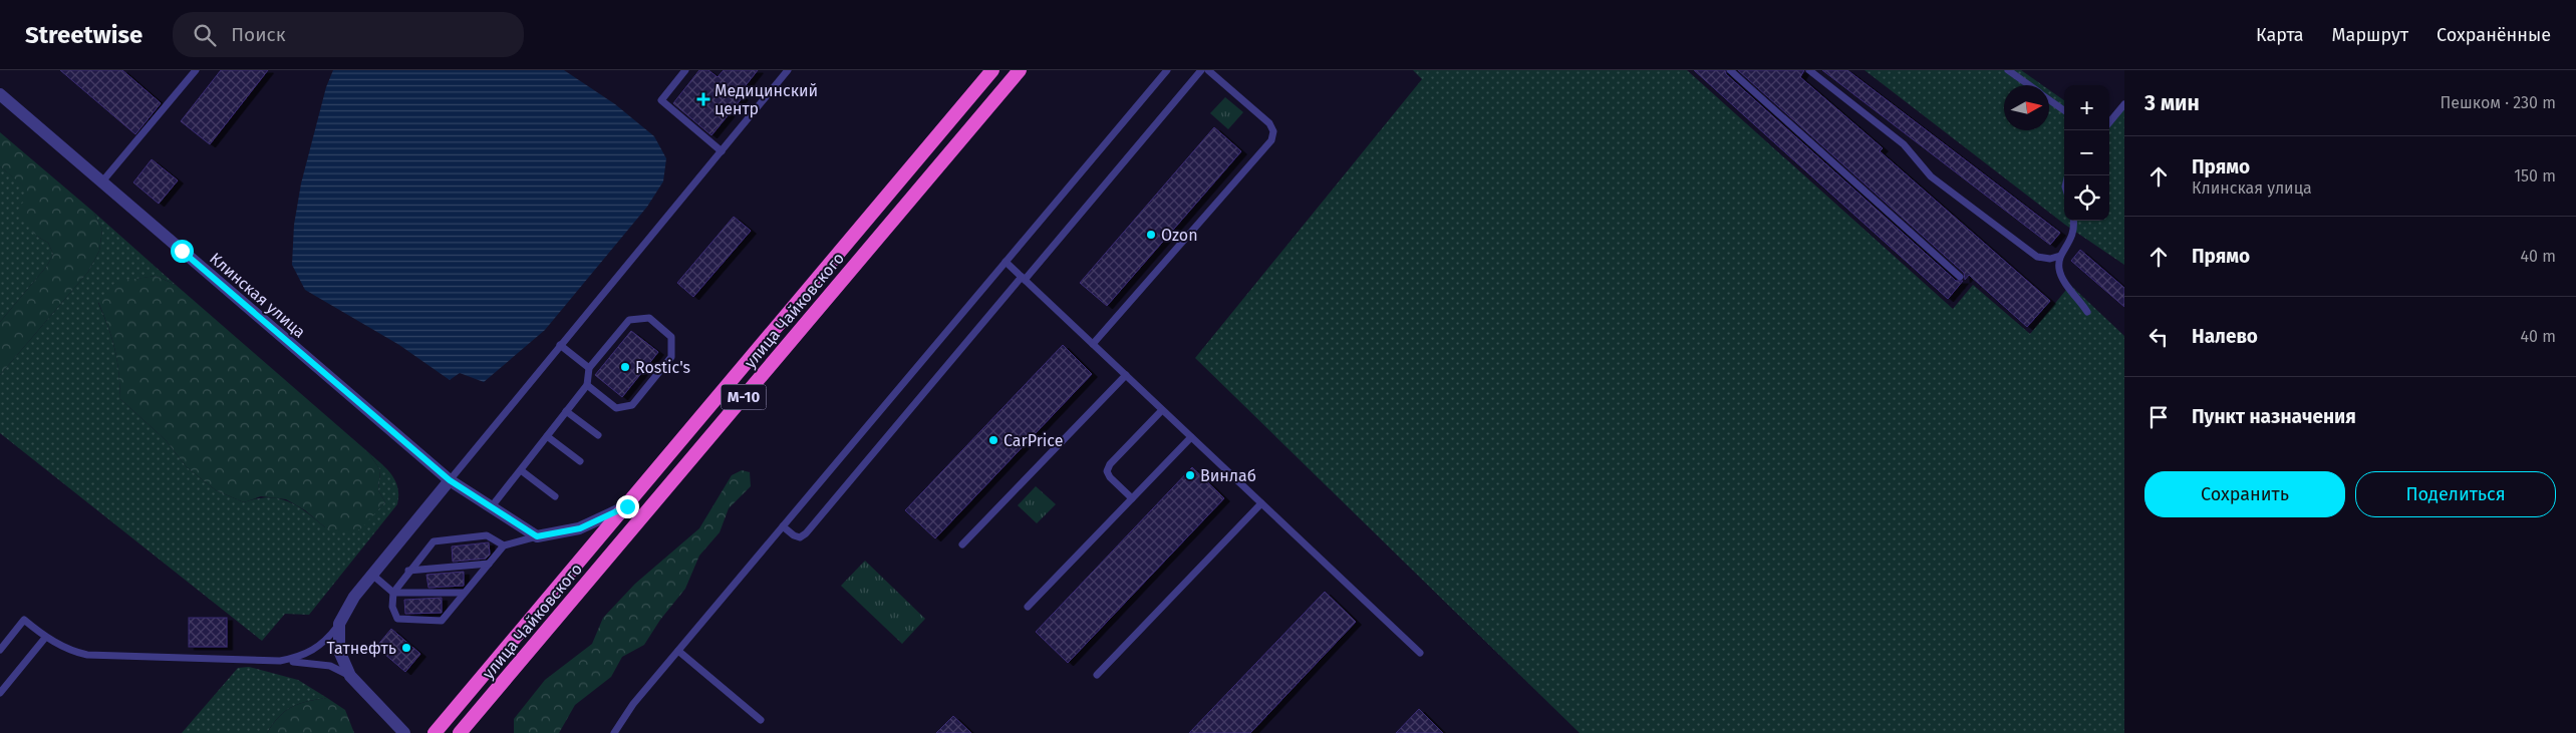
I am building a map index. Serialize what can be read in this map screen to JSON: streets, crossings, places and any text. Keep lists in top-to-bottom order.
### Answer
{
  "streets": {
    "highway": ["улица Чайковского", "М-10"],
    "street": ["Клинская улица"]
  },
  "places": {
    "health": ["Медицинский центр"],
    "other": [
      "Ozon",
      "Rostic's",
      "CarPrice",
      "Винлаб",
      "Татнефть"
    ]
  },
  "north": "right",
  "page": {
    "header": "Streetwise",
    "search": "Поиск",
    "nav": ["Карта", "Маршрут", "Сохранённые"],
    "heading": ["3 мин", "Пешком · 230 m"],
    "map_buttons": ["+", "−"],
    "list": [
      ["Прямо", "Клинская улица", "150 m"],
      ["Прямо", "40 m"],
      ["Налево", "40 m"],
      "Пункт назначения"
    ],
    "buttons": ["Сохранить", "Поделиться"]
  }
}
